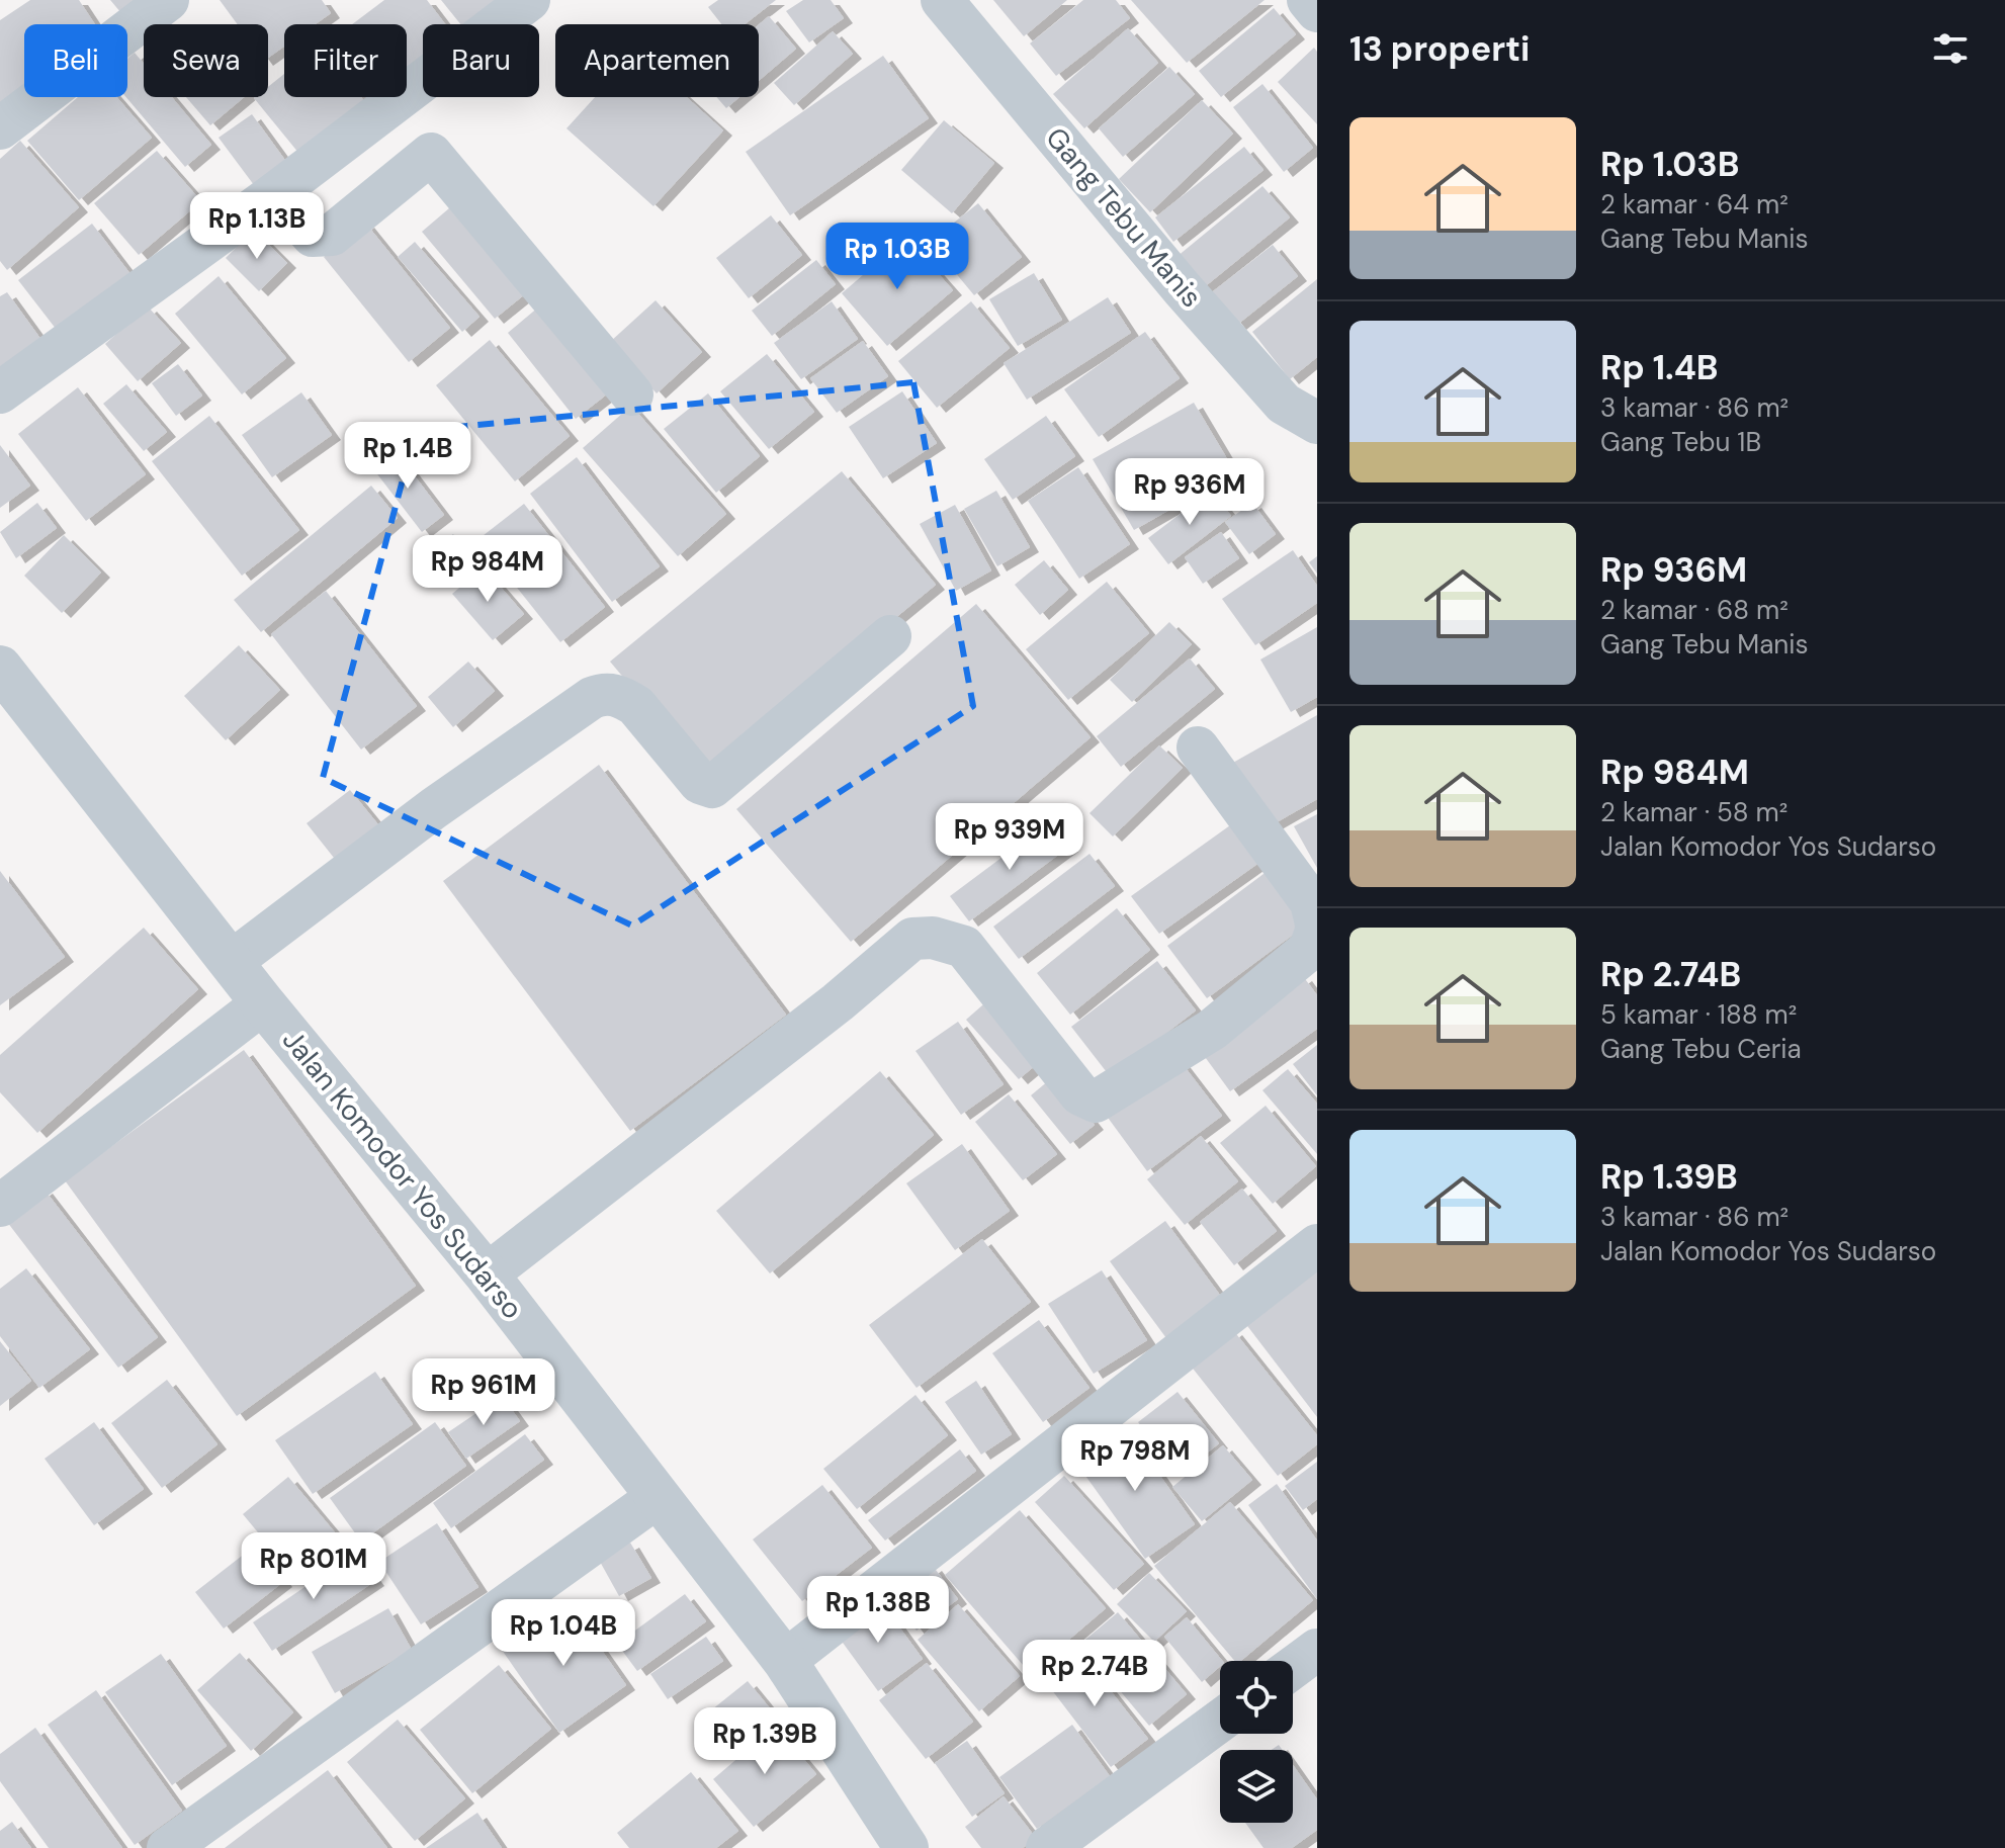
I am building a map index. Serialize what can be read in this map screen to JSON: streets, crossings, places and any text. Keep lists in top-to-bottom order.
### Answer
{
  "streets": {
    "street": ["Gang Tebu Manis", "Jalan Komodor Yos Sudarso"]
  },
  "page": {
    "heading": "13 properti",
    "chip": [
      "Beli",
      "Sewa",
      "Filter",
      "Baru",
      "Apartemen"
    ],
    "list": [
      {
        "name": "Rp 1.03B",
        "note": "2 kamar · 64 m² · Gang Tebu Manis"
      },
      {
        "name": "Rp 1.4B",
        "note": "3 kamar · 86 m² · Gang Tebu 1B"
      },
      {
        "name": "Rp 936M",
        "note": "2 kamar · 68 m² · Gang Tebu Manis"
      },
      {
        "name": "Rp 984M",
        "note": "2 kamar · 58 m² · Jalan Komodor Yos Sudarso"
      },
      {
        "name": "Rp 2.74B",
        "note": "5 kamar · 188 m² · Gang Tebu Ceria"
      },
      {
        "name": "Rp 1.39B",
        "note": "3 kamar · 86 m² · Jalan Komodor Yos Sudarso"
      }
    ],
    "price": [
      "Rp 1.13B",
      "Rp 1.03B",
      "Rp 1.4B",
      "Rp 936M",
      "Rp 984M",
      "Rp 939M",
      "Rp 961M",
      "Rp 798M",
      "Rp 801M",
      "Rp 1.38B",
      "Rp 1.04B",
      "Rp 2.74B",
      "Rp 1.39B"
    ]
  }
}
